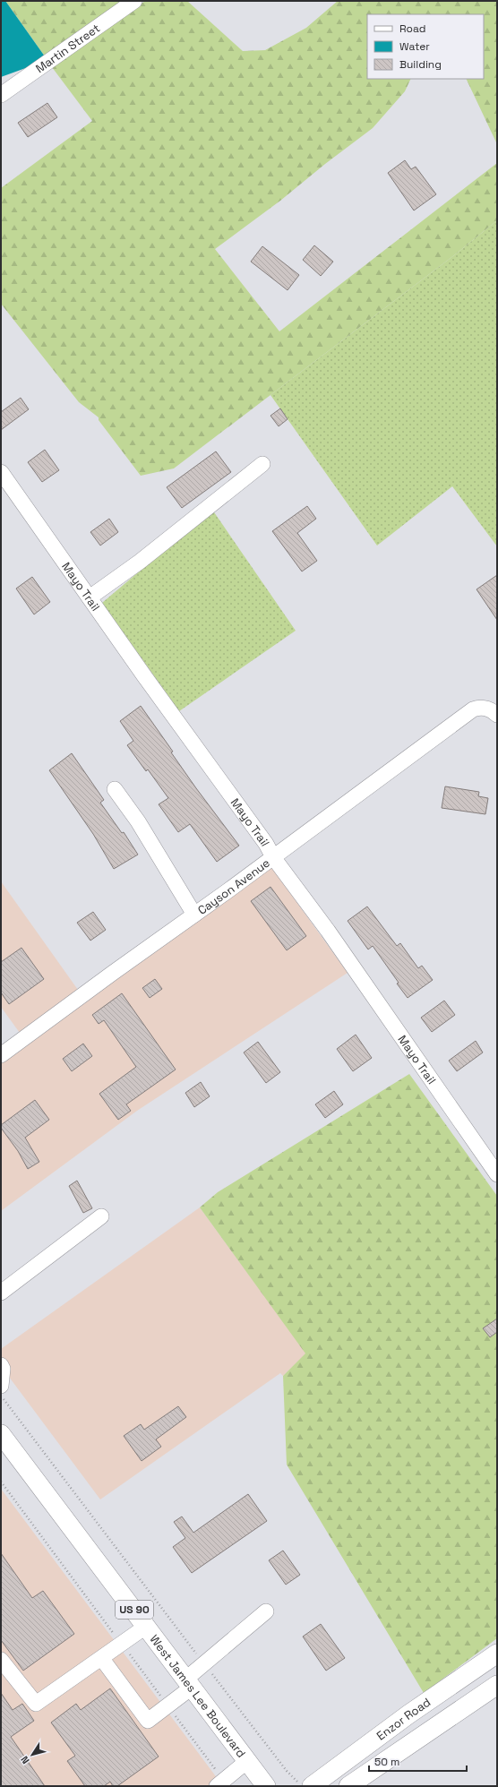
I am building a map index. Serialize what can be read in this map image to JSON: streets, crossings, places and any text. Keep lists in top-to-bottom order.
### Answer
{
  "streets": {
    "main road": ["US 90", "West James Lee Boulevard", "Enzor Road"],
    "street": ["Martin Street", "Mayo Trail", "Cayson Avenue"]
  },
  "crossings": [
    ["Mayo Trail", "Cayson Avenue"]
  ],
  "legend": ["Road", "Water", "Building"],
  "scale_bar": "50 m",
  "north": "bottom left"
}
